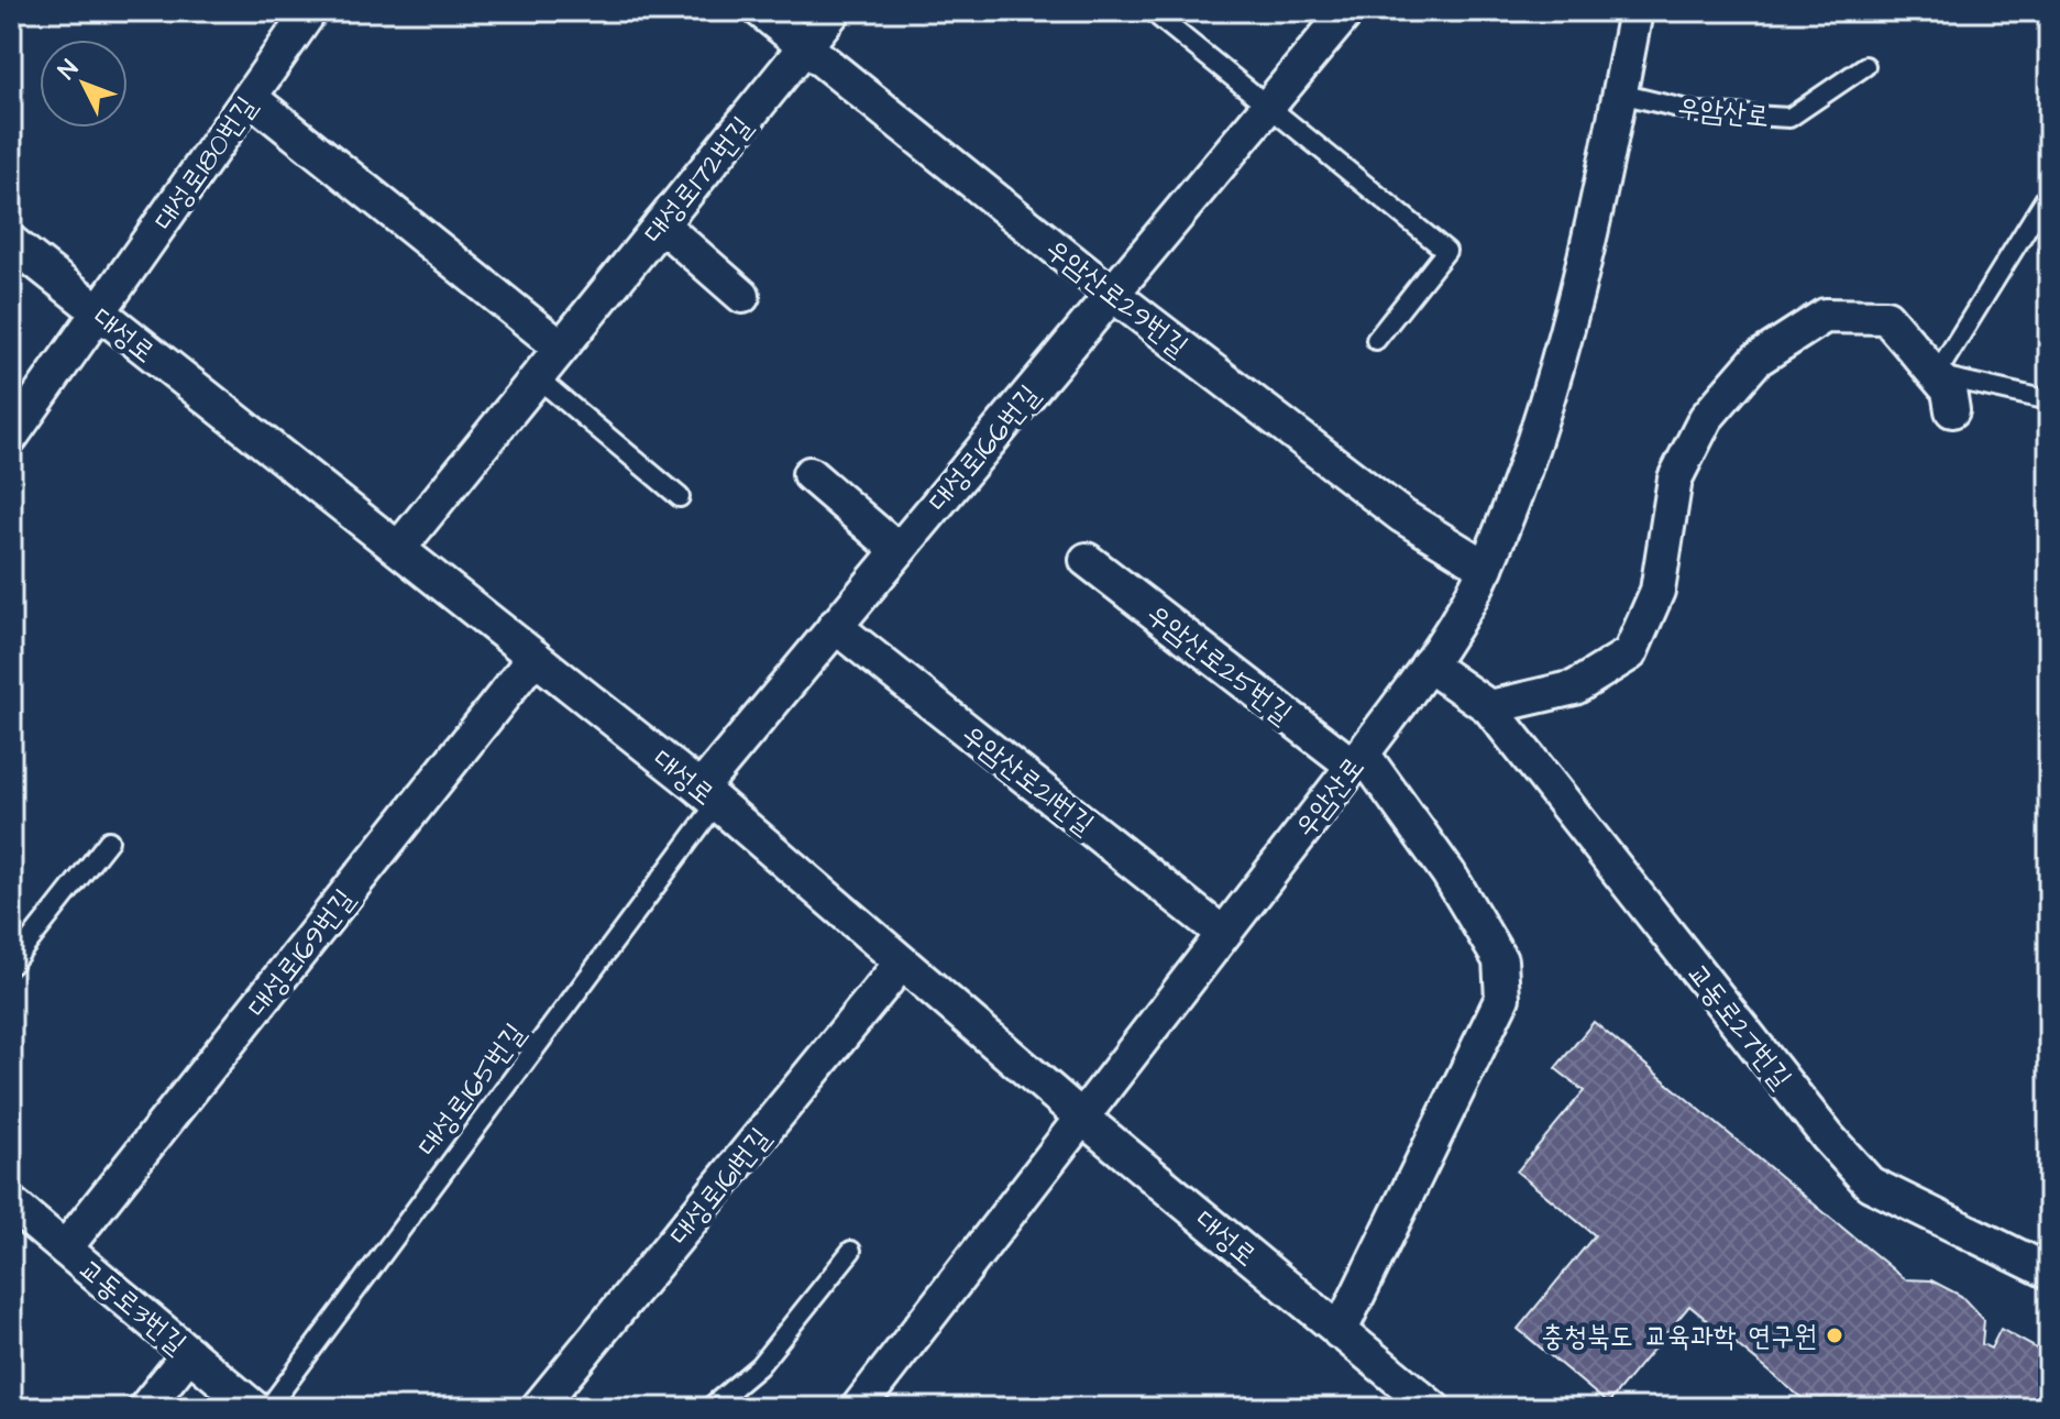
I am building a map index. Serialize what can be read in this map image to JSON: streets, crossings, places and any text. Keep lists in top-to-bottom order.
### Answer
{
  "streets": {
    "street": [
      "우암산로",
      "대성로180번길",
      "대성로172번길",
      "우암산로29번길",
      "대성로",
      "대성로166번길",
      "우암산로25번길",
      "우암산로21번길",
      "대성로169번길",
      "교동로27번길",
      "대성로161번길",
      "교동로3번길"
    ],
    "lane": ["대성로165번길"]
  },
  "crossings": [
    ["우암산로", "우암산로29번길"],
    ["우암산로", "대성로"],
    ["우암산로", "우암산로25번길"],
    ["우암산로", "우암산로21번길"],
    ["우암산로", "교동로27번길"],
    ["대성로180번길", "대성로"],
    ["대성로172번길", "우암산로29번길"],
    ["대성로172번길", "대성로"],
    ["우암산로29번길", "대성로166번길"],
    ["대성로", "대성로166번길"],
    ["대성로", "대성로169번길"],
    ["대성로", "대성로165번길"],
    ["대성로", "대성로161번길"],
    ["대성로166번길", "우암산로21번길"],
    ["대성로166번길", "대성로165번길"],
    ["대성로169번길", "교동로3번길"]
  ],
  "places": ["충청북도 교육과학 연구원"],
  "north": "top left"
}
